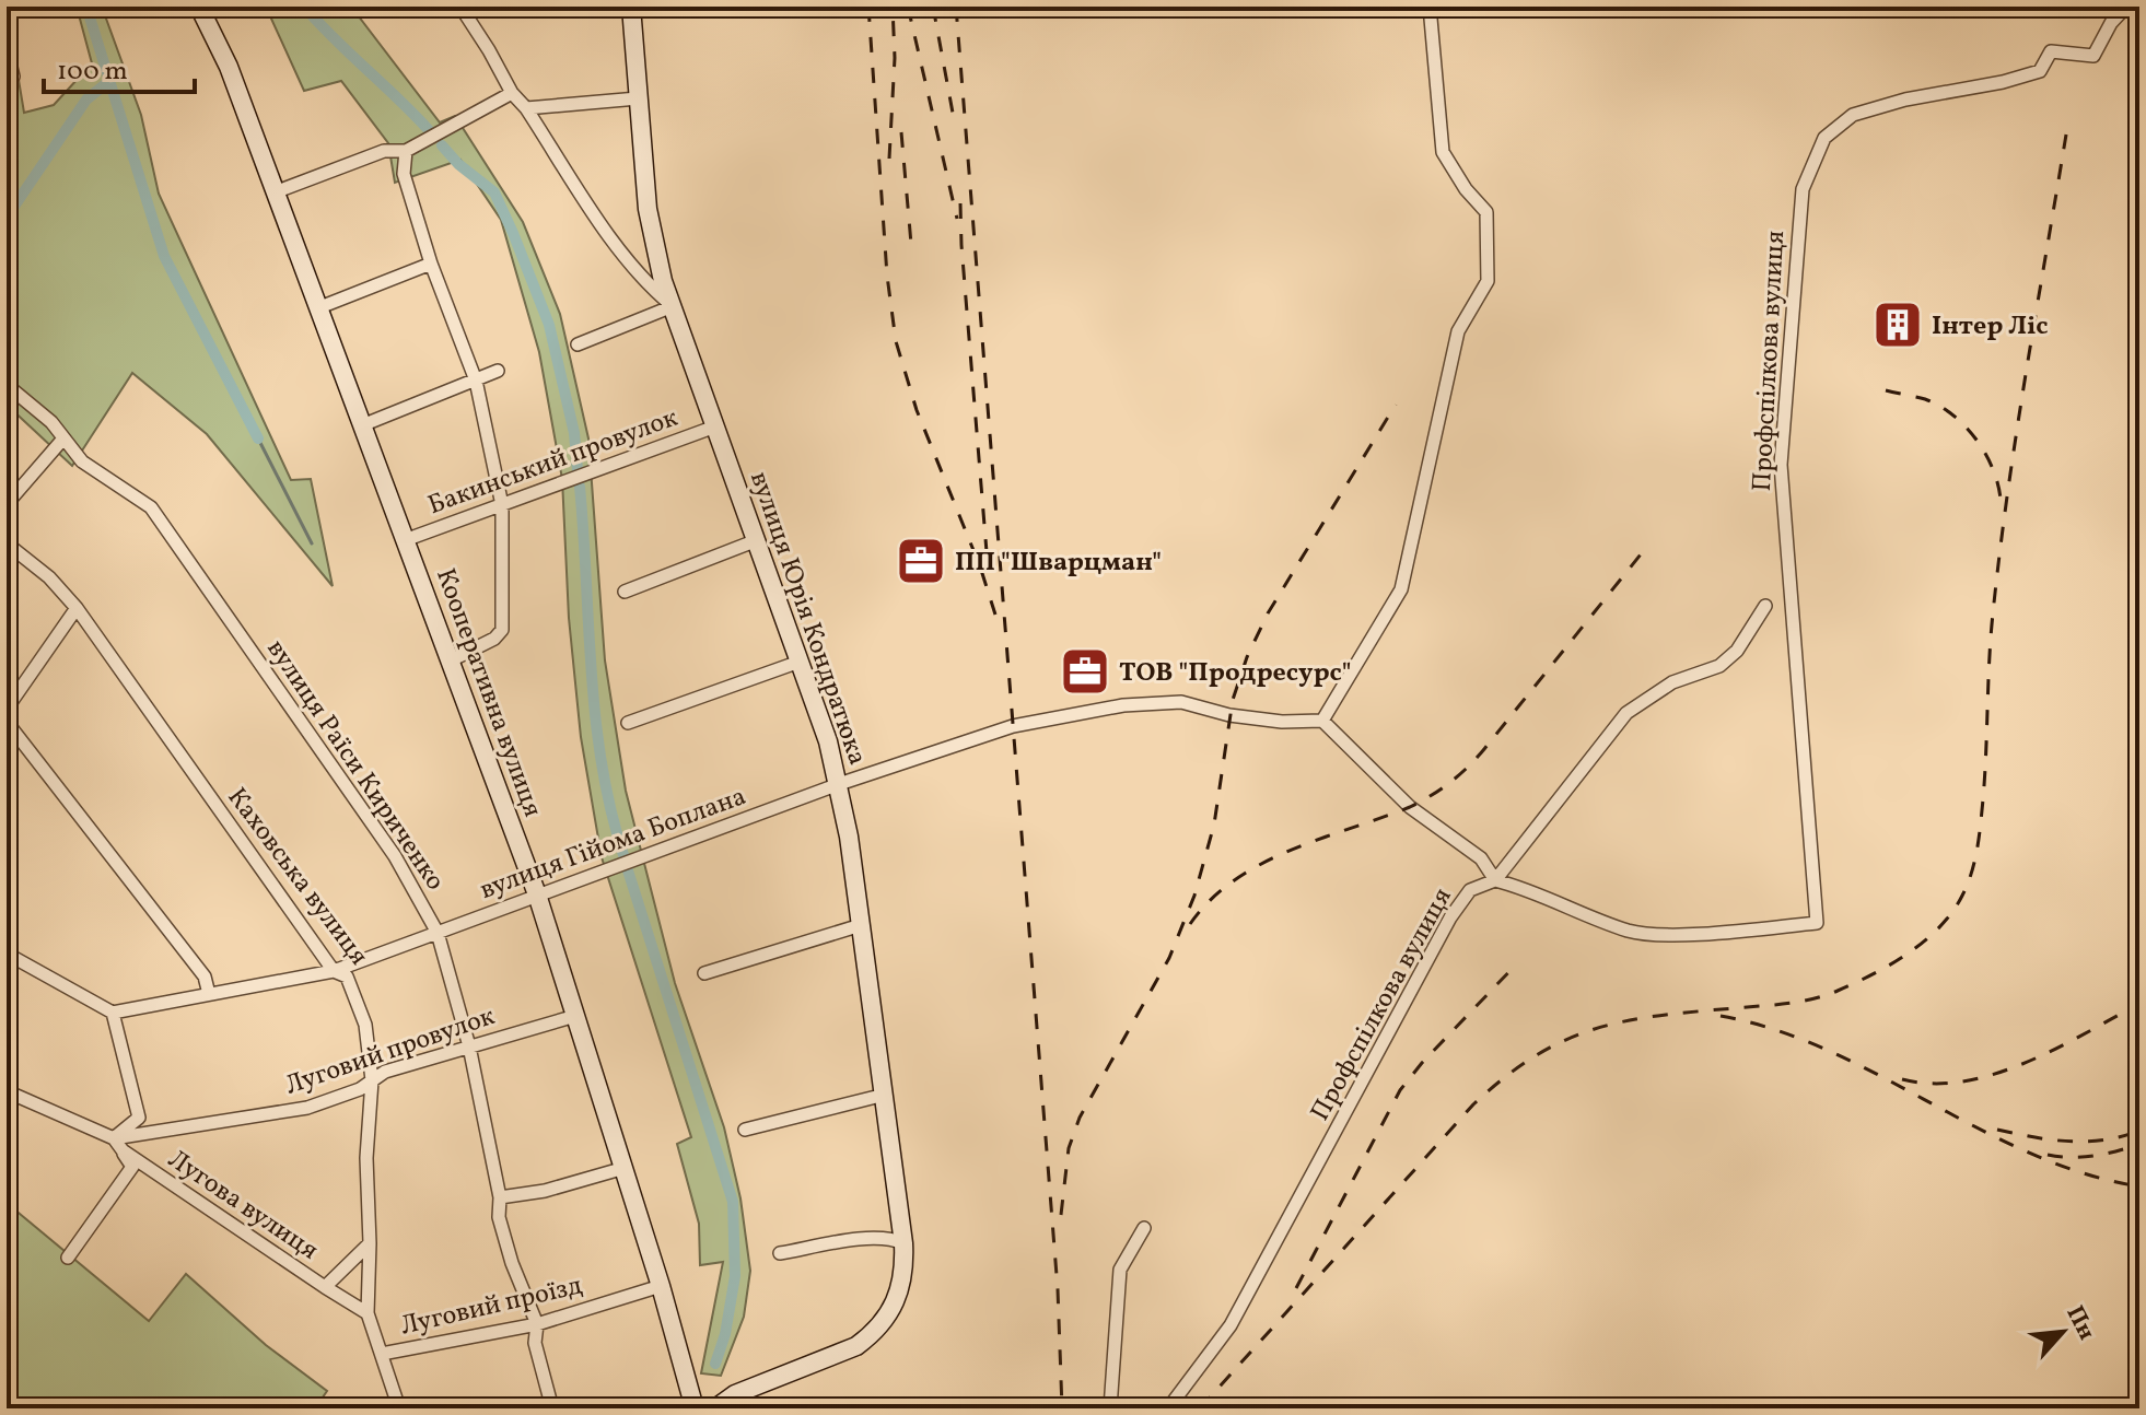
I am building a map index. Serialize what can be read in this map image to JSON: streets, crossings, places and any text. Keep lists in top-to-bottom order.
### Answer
{
  "streets": {
    "street": [
      "Профспілкова вулиця",
      "Бакинський провулок",
      "вулиця Юрія Кондратюка",
      "Кооперативна вулиця",
      "вулиця Раїси Кириченко",
      "вулиця Гійома Боплана",
      "Каховська вулиця",
      "Луговий провулок",
      "Лугова вулиця",
      "Луговий проїзд"
    ]
  },
  "crossings": [
    ["Бакинський провулок", "вулиця Юрія Кондратюка"],
    ["Бакинський провулок", "Кооперативна вулиця"],
    ["вулиця Юрія Кондратюка", "вулиця Гійома Боплана"],
    ["Кооперативна вулиця", "вулиця Гійома Боплана"],
    ["Кооперативна вулиця", "Луговий провулок"],
    ["Кооперативна вулиця", "Луговий проїзд"],
    ["вулиця Раїси Кириченко", "вулиця Гійома Боплана"],
    ["вулиця Раїси Кириченко", "Луговий провулок"],
    ["вулиця Раїси Кириченко", "Луговий проїзд"],
    ["вулиця Гійома Боплана", "Каховська вулиця"],
    ["Каховська вулиця", "Луговий провулок"],
    ["Каховська вулиця", "Лугова вулиця"],
    ["Луговий провулок", "Лугова вулиця"]
  ],
  "places": {
    "building": ["Інтер Ліс"],
    "office": ["ПП \"Шварцман\"", "ТОВ \"Продресурс\""]
  },
  "scale_bar": "100 m",
  "north": "top right"
}
